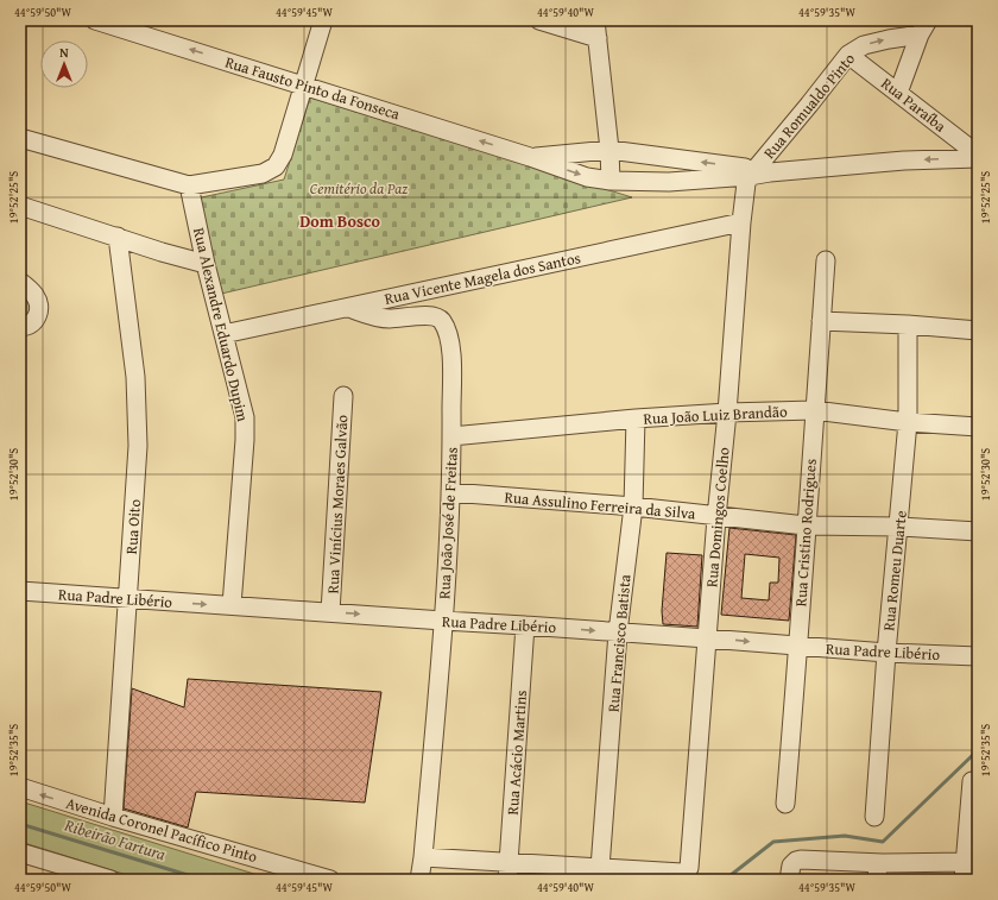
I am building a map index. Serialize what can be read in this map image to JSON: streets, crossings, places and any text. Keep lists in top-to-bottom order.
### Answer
{
  "streets": {
    "street": [
      "Rua Fausto Pinto da Fonseca",
      "Rua Paraíba",
      "Rua Romualdo Pinto",
      "Rua Vicente Magela dos Santos",
      "Rua Alexandre Eduardo Dupim",
      "Rua João Luiz Brandão",
      "Rua Vinícius Moraes Galvão",
      "Rua Assulino Ferreira da Silva",
      "Rua Domingos Coelho",
      "Rua João José de Freitas",
      "Rua Oito",
      "Rua Cristino Rodrigues",
      "Rua Romeu Duarte",
      "Rua Padre Libério",
      "Rua Francisco Batista",
      "Rua Acácio Martins",
      "Avenida Coronel Pacífico Pinto"
    ]
  },
  "crossings": [
    ["Rua Fausto Pinto da Fonseca", "Rua Paraíba"],
    ["Rua Fausto Pinto da Fonseca", "Rua Romualdo Pinto"],
    ["Rua Fausto Pinto da Fonseca", "Rua Domingos Coelho"],
    ["Rua Paraíba", "Rua Romualdo Pinto"],
    ["Rua Romualdo Pinto", "Rua Domingos Coelho"],
    ["Rua Vicente Magela dos Santos", "Rua Alexandre Eduardo Dupim"],
    ["Rua Vicente Magela dos Santos", "Rua Domingos Coelho"],
    ["Rua Vicente Magela dos Santos", "Rua João José de Freitas"],
    ["Rua Alexandre Eduardo Dupim", "Rua Padre Libério"],
    ["Rua João Luiz Brandão", "Rua Domingos Coelho"],
    ["Rua João Luiz Brandão", "Rua João José de Freitas"],
    ["Rua João Luiz Brandão", "Rua Cristino Rodrigues"],
    ["Rua João Luiz Brandão", "Rua Romeu Duarte"],
    ["Rua João Luiz Brandão", "Rua Francisco Batista"],
    ["Rua Vinícius Moraes Galvão", "Rua Padre Libério"],
    ["Rua Assulino Ferreira da Silva", "Rua Domingos Coelho"],
    ["Rua Assulino Ferreira da Silva", "Rua João José de Freitas"],
    ["Rua Assulino Ferreira da Silva", "Rua Cristino Rodrigues"],
    ["Rua Assulino Ferreira da Silva", "Rua Romeu Duarte"],
    ["Rua Assulino Ferreira da Silva", "Rua Francisco Batista"],
    ["Rua Domingos Coelho", "Rua Padre Libério"],
    ["Rua Domingos Coelho", "Rua Francisco Batista"],
    ["Rua João José de Freitas", "Rua Padre Libério"],
    ["Rua Oito", "Rua Padre Libério"],
    ["Rua Oito", "Avenida Coronel Pacífico Pinto"],
    ["Rua Cristino Rodrigues", "Rua Padre Libério"],
    ["Rua Romeu Duarte", "Rua Padre Libério"],
    ["Rua Padre Libério", "Rua Francisco Batista"],
    ["Rua Padre Libério", "Rua Acácio Martins"]
  ],
  "one_way": ["Rua Padre Libério"],
  "districts": ["Dom Bosco"],
  "water": ["Ribeirão Fartura"],
  "parks": ["Cemitério da Paz"],
  "north": "top",
  "coordinates": [
    "44°59'50\"W",
    "44°59'45\"W",
    "44°59'40\"W",
    "44°59'35\"W",
    "19°52'25\"S",
    "19°52'30\"S",
    "19°52'35\"S"
  ]
}
